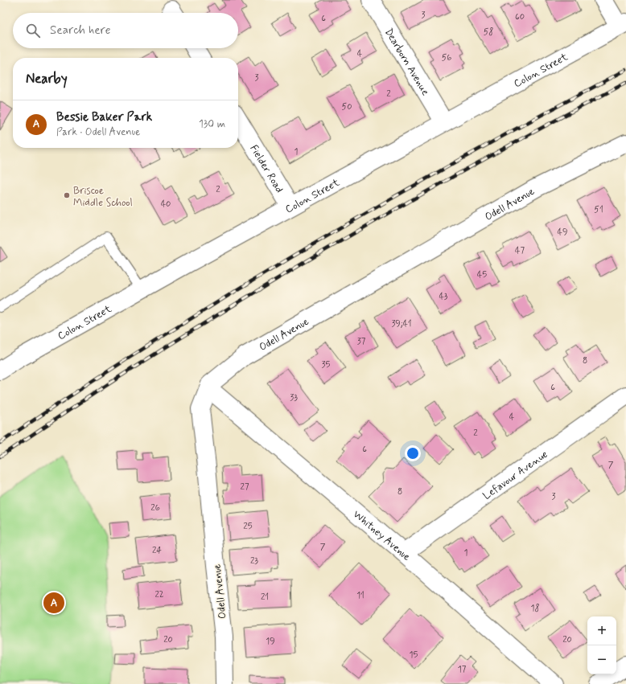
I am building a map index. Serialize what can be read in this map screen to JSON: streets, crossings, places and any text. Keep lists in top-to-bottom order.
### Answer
{
  "streets": {
    "street": [
      "Dearborn Avenue",
      "Colon Street",
      "Fielder Road",
      "Odell Avenue",
      "Lefavour Avenue",
      "Whitney Avenue"
    ]
  },
  "crossings": [
    ["Dearborn Avenue", "Colon Street"],
    ["Colon Street", "Fielder Road"],
    ["Odell Avenue", "Whitney Avenue"],
    ["Lefavour Avenue", "Whitney Avenue"]
  ],
  "places": ["Briscoe Middle School"],
  "house_numbers": [
    "3",
    "60",
    "6",
    "58",
    "4",
    "56",
    "3",
    "2",
    "50",
    "1",
    "2",
    "40",
    "51",
    "49",
    "47",
    "45",
    "43",
    "39;41",
    "37",
    "8",
    "35",
    "6",
    "33",
    "4",
    "2",
    "6",
    "7",
    "27",
    "8",
    "3",
    "26",
    "25",
    "7",
    "24",
    "1",
    "23",
    "22",
    "11",
    "21",
    "18",
    "20",
    "20",
    "19",
    "15",
    "17"
  ],
  "page": {
    "search": "Search here",
    "heading": "Nearby",
    "list": [
      {
        "mark": "A",
        "name": "Bessie Baker Park",
        "note": "Park · Odell Avenue",
        "value": "130 m"
      }
    ],
    "pins": "A",
    "map_buttons": ["+", "−"]
  }
}
